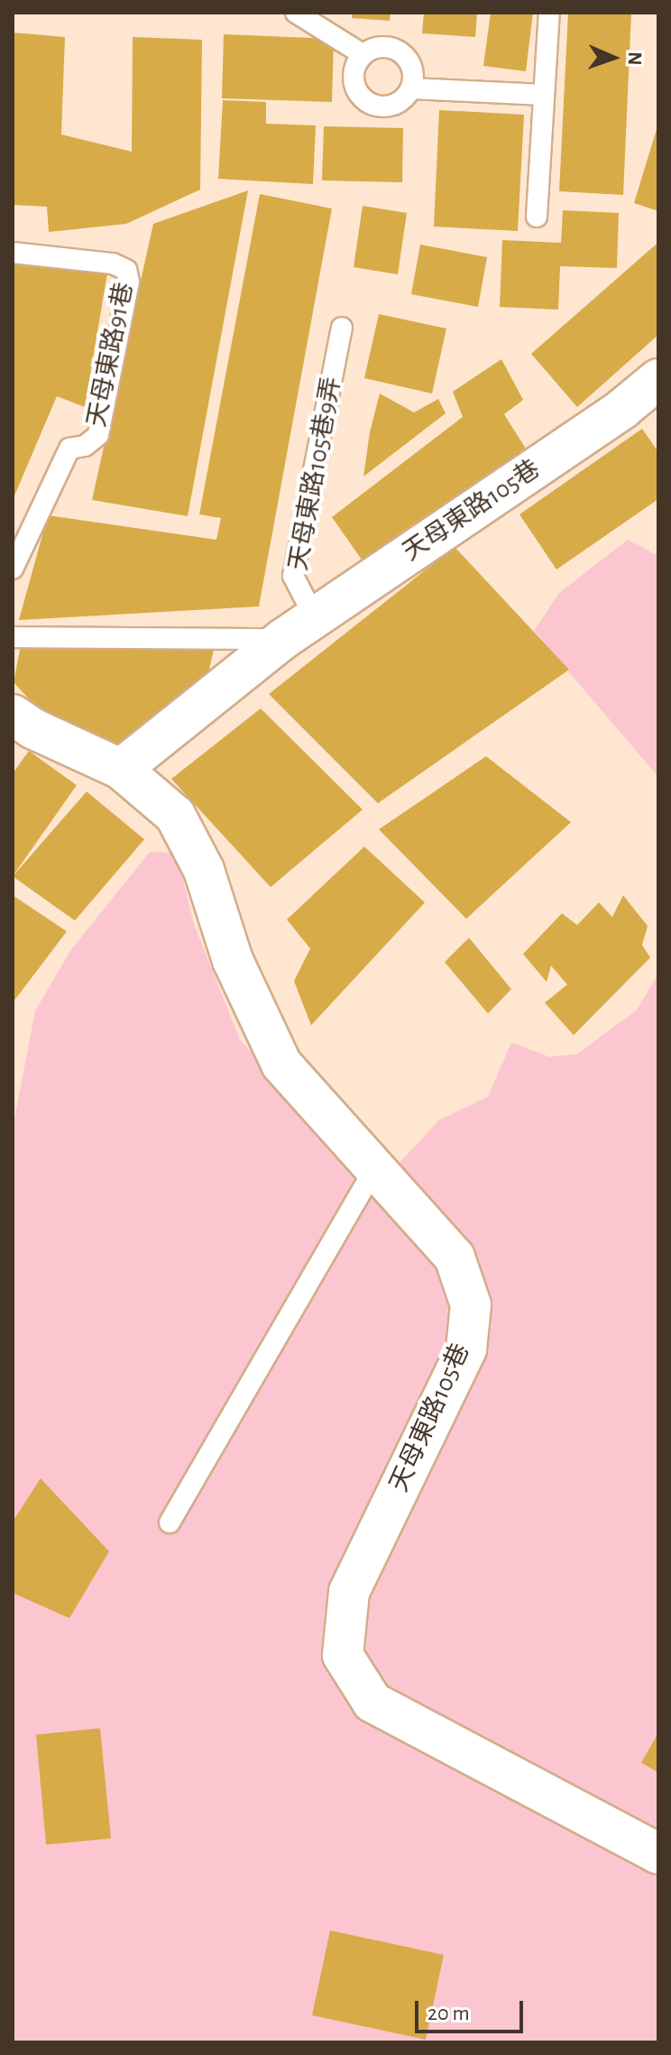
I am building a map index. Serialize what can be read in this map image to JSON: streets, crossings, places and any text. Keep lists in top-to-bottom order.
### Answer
{
  "streets": {
    "street": ["天母東路105巷"],
    "lane": ["天母東路91巷", "天母東路105巷9弄"]
  },
  "crossings": [
    ["天母東路105巷9弄", "天母東路105巷"]
  ],
  "scale_bar": "20 m",
  "north": "right"
}
